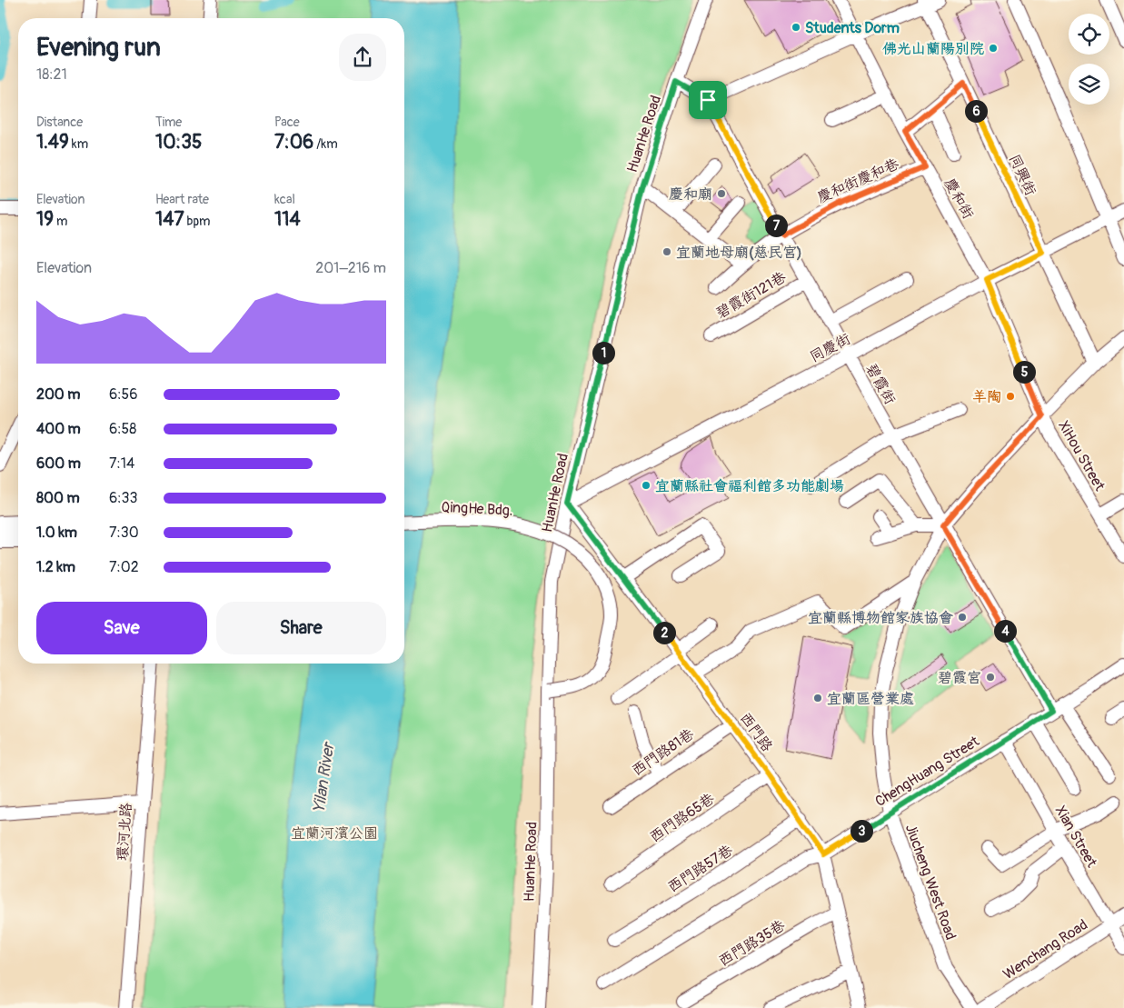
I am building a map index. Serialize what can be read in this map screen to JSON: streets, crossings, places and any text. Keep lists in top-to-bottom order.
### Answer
{
  "streets": {
    "street": [
      "HuanHe Road",
      "同興街",
      "慶和街慶和巷",
      "慶和街",
      "碧霞街121巷",
      "同慶街",
      "碧霞街",
      "XiHou Street",
      "QingHe Bdg.",
      "西門路",
      "西門路81巷",
      "ChengHuang Street",
      "西門路65巷",
      "環河北路",
      "Xian Street",
      "西門路57巷",
      "Jiucheng West Road",
      "西門路35巷",
      "Wenchang Road"
    ]
  },
  "crossings": [
    ["HuanHe Road", "同慶街"],
    ["HuanHe Road", "QingHe Bdg."],
    ["HuanHe Road", "西門路"],
    ["同興街", "同慶街"],
    ["同興街", "Jiucheng West Road"],
    ["慶和街慶和巷", "慶和街"],
    ["慶和街慶和巷", "碧霞街"],
    ["慶和街", "同慶街"],
    ["慶和街", "XiHou Street"],
    ["慶和街", "Jiucheng West Road"],
    ["碧霞街121巷", "碧霞街"],
    ["同慶街", "碧霞街"],
    ["同慶街", "西門路"],
    ["碧霞街", "ChengHuang Street"],
    ["碧霞街", "Jiucheng West Road"],
    ["XiHou Street", "Jiucheng West Road"],
    ["西門路", "西門路81巷"],
    ["西門路", "ChengHuang Street"],
    ["西門路", "西門路65巷"],
    ["西門路", "西門路57巷"],
    ["西門路", "西門路35巷"],
    ["ChengHuang Street", "Xian Street"],
    ["ChengHuang Street", "Jiucheng West Road"],
    ["Xian Street", "Wenchang Road"]
  ],
  "water": ["Yilan River"],
  "parks": ["宜蘭河濱公園"],
  "places": [
    "Students Dorm",
    "佛光山蘭陽別院",
    "慶和廟",
    "宜蘭地母廟(慈民宮)",
    "羊陶",
    "宜蘭縣社會福利館多功能劇場",
    "宜蘭縣博物館家族協會",
    "碧霞宮",
    "宜蘭區營業處"
  ],
  "page": {
    "heading": ["Evening run", "18:21"],
    "stats": [
      ["Distance", "1.49 km"],
      ["Time", "10:35"],
      ["Pace", "7:06 /km"],
      ["Elevation", "19 m"],
      ["Heart rate", "147 bpm"],
      ["kcal", "114"]
    ],
    "pins": [
      "6",
      "7",
      "1",
      "5",
      "4",
      "2",
      "3"
    ],
    "chart": ["Elevation", "201–216 m"],
    "list": [
      {
        "name": "200 m",
        "note": "6:56"
      },
      {
        "name": "400 m",
        "note": "6:58"
      },
      {
        "name": "600 m",
        "note": "7:14"
      },
      {
        "name": "800 m",
        "note": "6:33"
      },
      {
        "name": "1.0 km",
        "note": "7:30"
      },
      {
        "name": "1.2 km",
        "note": "7:02"
      }
    ],
    "buttons": ["Save", "Share"]
  }
}
